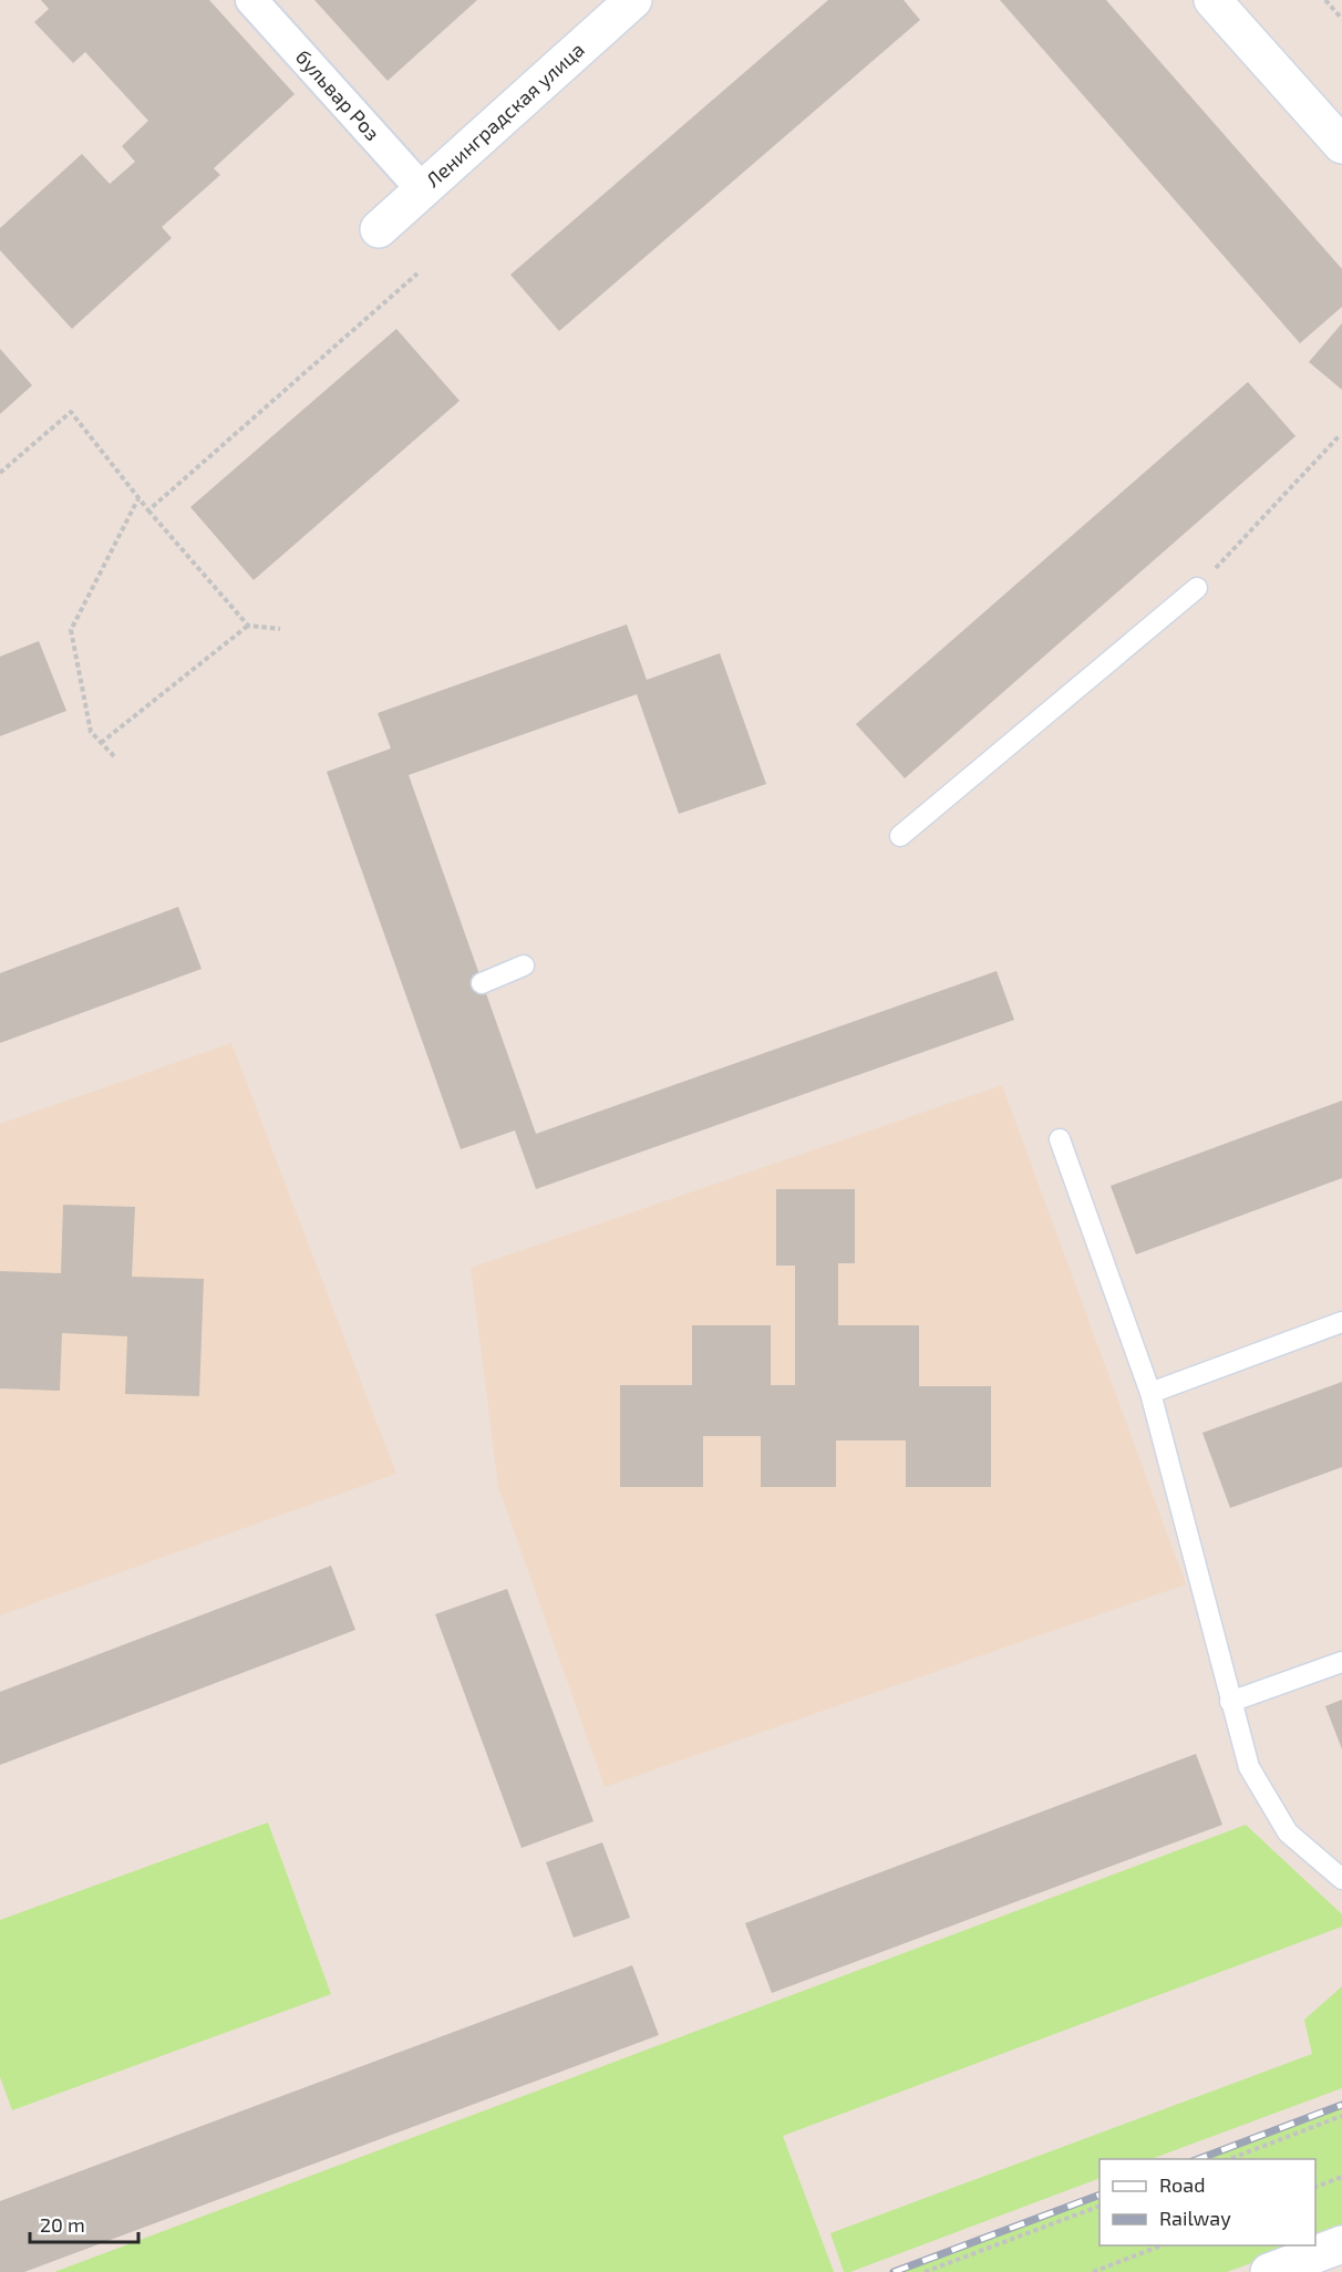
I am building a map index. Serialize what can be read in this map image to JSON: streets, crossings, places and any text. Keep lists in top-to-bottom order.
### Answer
{
  "streets": {
    "street": ["бульвар Роз", "Ленинградская улица"]
  },
  "crossings": [
    ["бульвар Роз", "Ленинградская улица"]
  ],
  "legend": ["Road", "Railway"],
  "scale_bar": "20 m"
}
